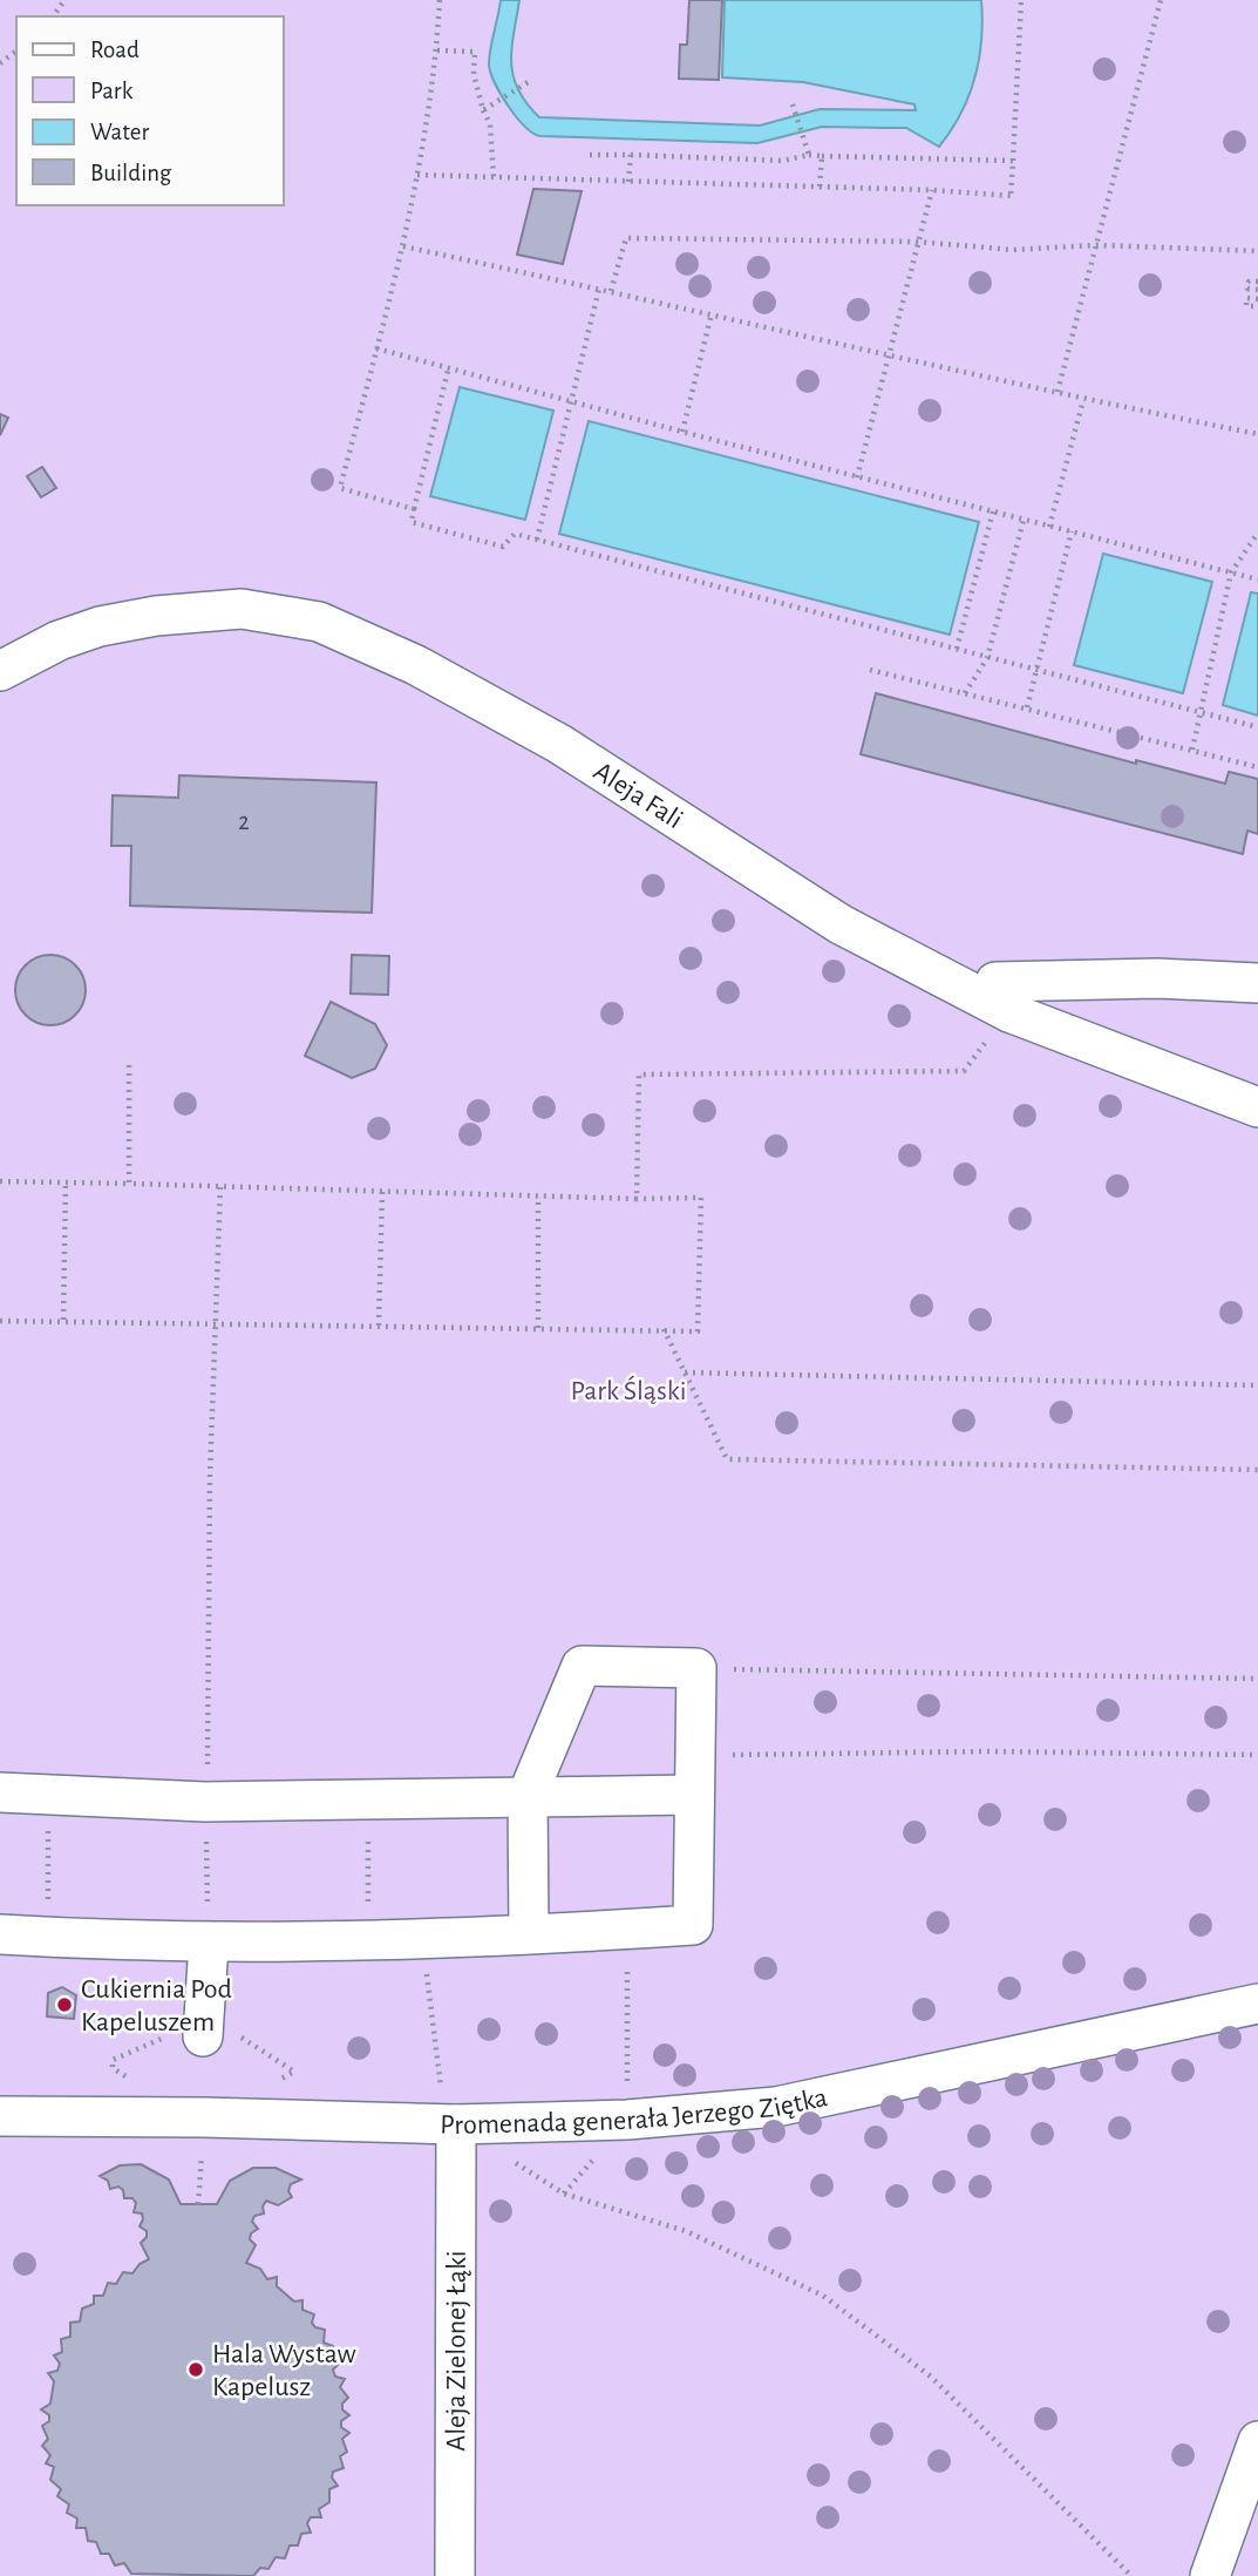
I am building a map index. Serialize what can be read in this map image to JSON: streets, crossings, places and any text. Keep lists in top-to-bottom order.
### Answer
{
  "streets": {
    "street": ["Aleja Fali", "Promenada generała Jerzego Ziętka", "Aleja Zielonej Łąki"]
  },
  "crossings": [
    ["Promenada generała Jerzego Ziętka", "Aleja Zielonej Łąki"]
  ],
  "parks": ["Park Śląski"],
  "places": ["Cukiernia Pod Kapeluszem", "Hala Wystaw Kapelusz"],
  "house_numbers": ["2"],
  "legend": [
    "Road",
    "Park",
    "Water",
    "Building"
  ]
}
